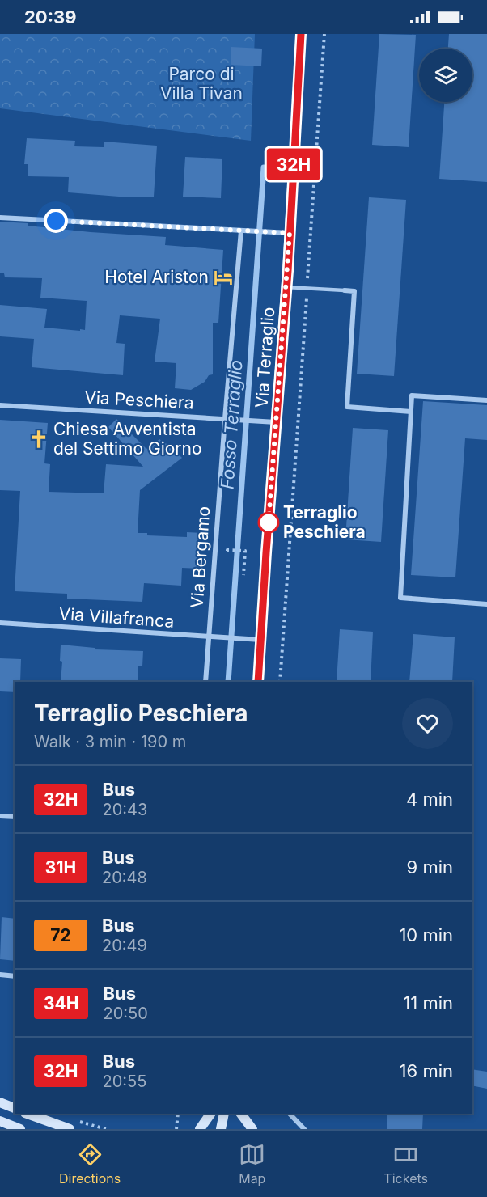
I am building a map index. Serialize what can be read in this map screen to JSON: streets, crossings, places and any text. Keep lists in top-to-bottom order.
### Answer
{
  "streets": {
    "main road": ["Via Terraglio"],
    "street": ["Via Peschiera", "Via Bergamo", "Via Villafranca"]
  },
  "crossings": [
    ["Via Terraglio", "Via Peschiera"],
    ["Via Terraglio", "Via Villafranca"],
    ["Via Peschiera", "Via Bergamo"],
    ["Via Bergamo", "Via Villafranca"]
  ],
  "water": ["Fosso Terraglio"],
  "parks": ["Parco di Villa Tivan"],
  "places": {
    "hotel": ["Hotel Ariston"],
    "church": ["Chiesa Avventista del Settimo Giorno"],
    "other": ["Terraglio Peschiera"]
  },
  "lines": ["bus line 32H"],
  "page": {
    "status": "20:39",
    "on_map": "32H",
    "heading": ["Terraglio Peschiera", "Walk · 3 min · 190 m"],
    "list": [
      {
        "mark": "32H",
        "name": "Bus",
        "note": "20:43",
        "value": "4 min"
      },
      {
        "mark": "31H",
        "name": "Bus",
        "note": "20:48",
        "value": "9 min"
      },
      {
        "mark": "72",
        "name": "Bus",
        "note": "20:49",
        "value": "10 min"
      },
      {
        "mark": "34H",
        "name": "Bus",
        "note": "20:50",
        "value": "11 min"
      },
      {
        "mark": "32H",
        "name": "Bus",
        "note": "20:55",
        "value": "16 min"
      }
    ],
    "tabs": ["Directions", "Map", "Tickets"]
  }
}
